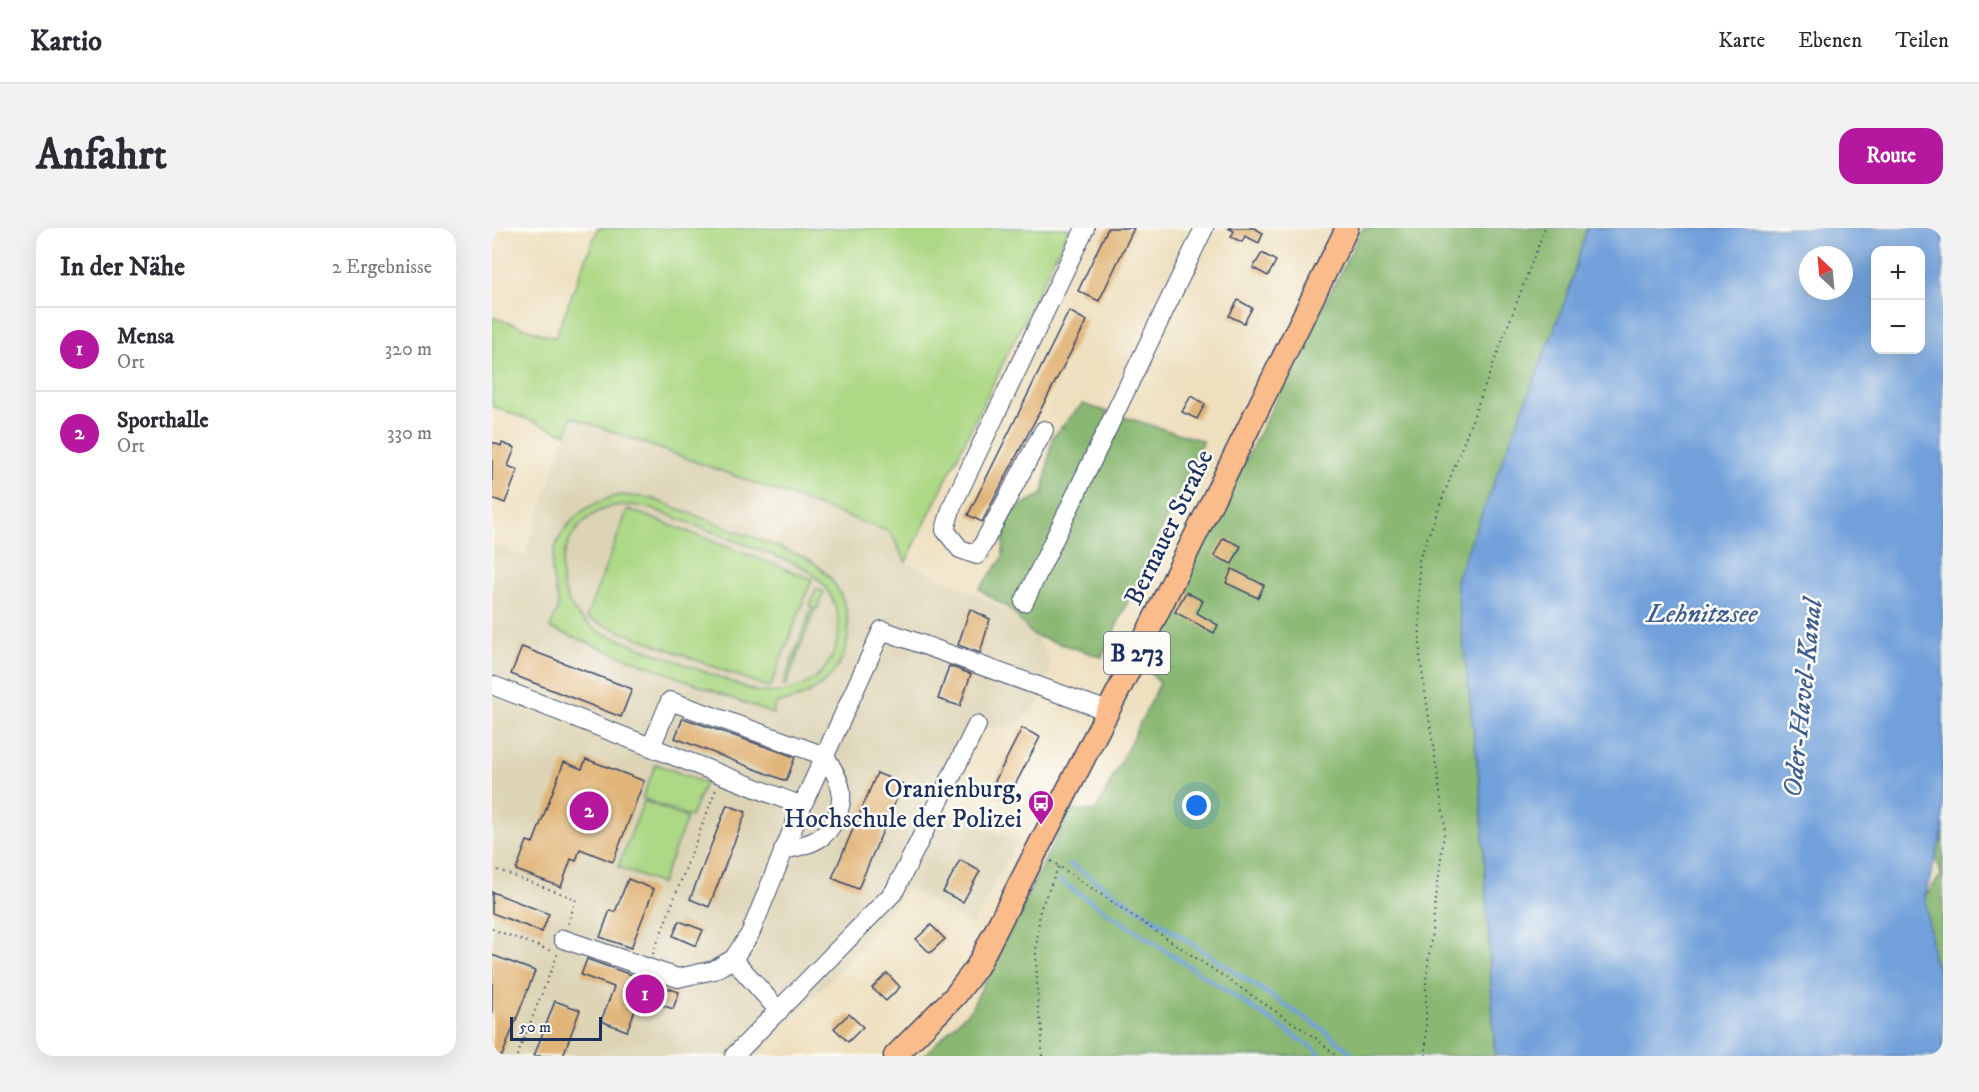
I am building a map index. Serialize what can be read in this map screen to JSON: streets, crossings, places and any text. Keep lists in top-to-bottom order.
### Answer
{
  "streets": {
    "main road": ["Bernauer Straße", "B 273"]
  },
  "water": ["Lehnitzsee", "Oder-Havel-Kanal"],
  "places": {
    "bus stop": ["Oranienburg, Hochschule der Polizei"]
  },
  "scale_bar": "50 m",
  "north": "top left",
  "page": {
    "header": "Kartio",
    "nav": ["Karte", "Ebenen", "Teilen"],
    "buttons": "Route",
    "title": "Anfahrt",
    "heading": ["In der Nähe", "2 Ergebnisse"],
    "map_buttons": ["+", "−"],
    "list": [
      {
        "mark": "1",
        "name": "Mensa",
        "note": "Ort",
        "value": "320 m"
      },
      {
        "mark": "2",
        "name": "Sporthalle",
        "note": "Ort",
        "value": "330 m"
      }
    ],
    "pins": ["2", "1"],
    "scale": "50 m"
  }
}
